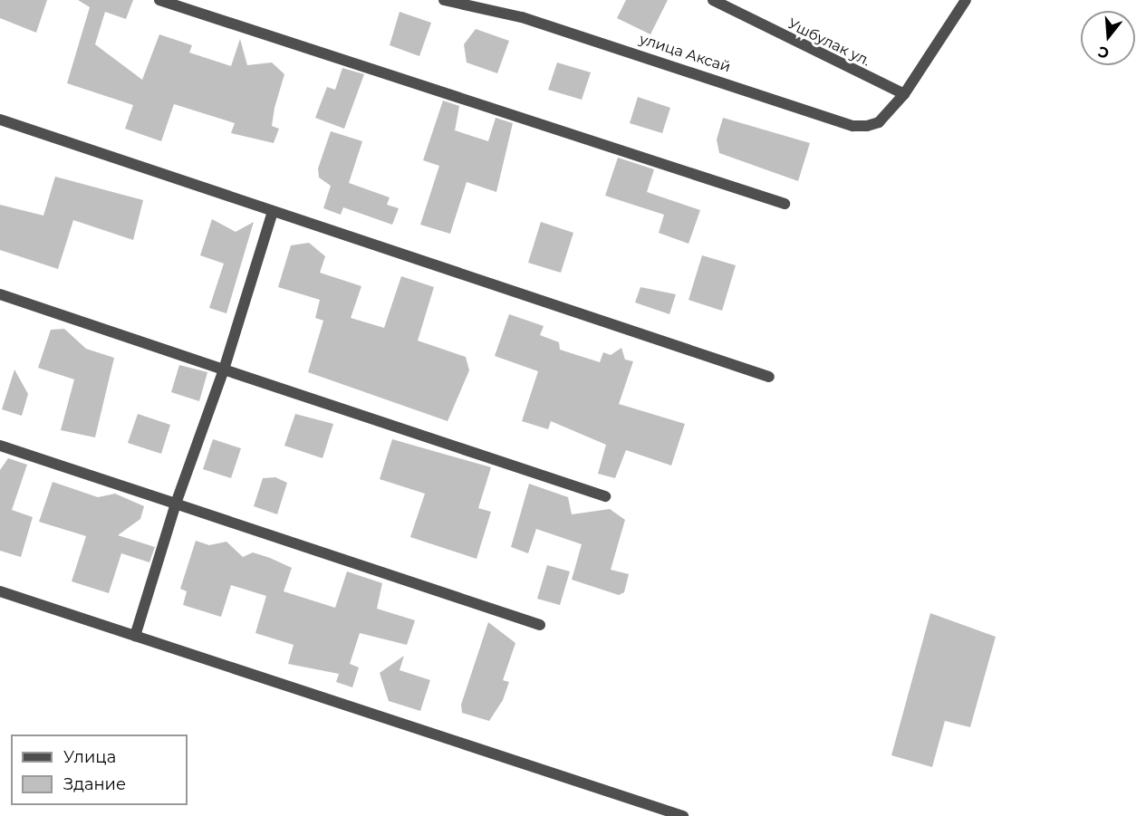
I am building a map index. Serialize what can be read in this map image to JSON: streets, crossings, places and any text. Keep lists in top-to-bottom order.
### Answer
{
  "streets": {
    "street": ["Ушбулак ул.", "улица Аксай"]
  },
  "crossings": [
    ["Ушбулак ул.", "улица Аксай"]
  ],
  "legend": ["Улица", "Здание"],
  "north": "bottom"
}
